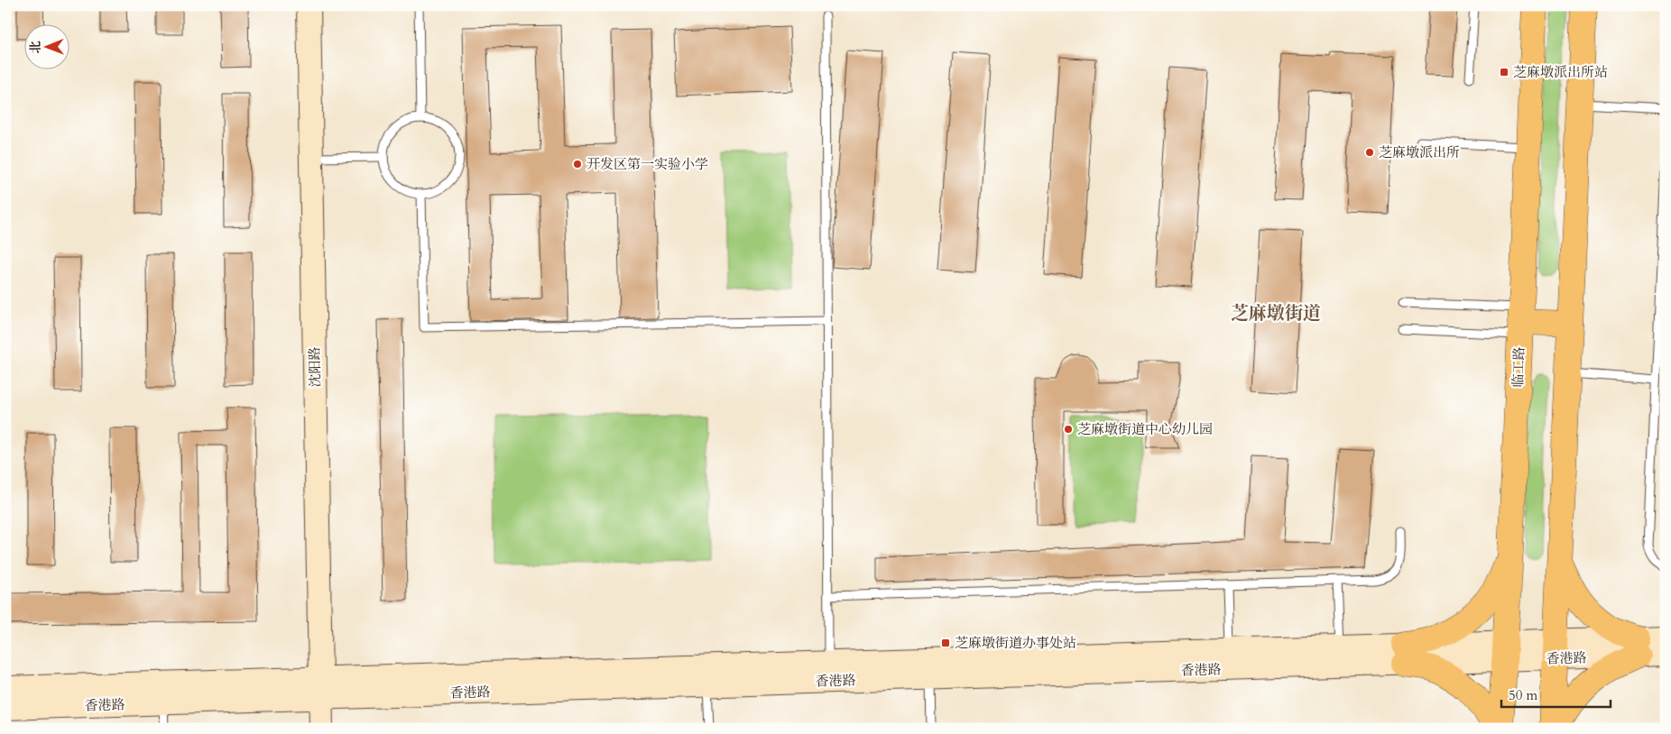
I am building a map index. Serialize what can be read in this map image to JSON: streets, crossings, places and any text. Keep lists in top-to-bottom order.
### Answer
{
  "streets": {
    "main road": ["沈阳路", "临工路", "香港路"]
  },
  "crossings": [
    ["沈阳路", "香港路"],
    ["临工路", "香港路"]
  ],
  "districts": ["芝麻墩街道"],
  "places": {
    "transit": ["芝麻墩派出所站", "芝麻墩街道办事处站"],
    "other": ["芝麻墩派出所", "开发区第一实验小学", "芝麻墩街道中心幼儿园"]
  },
  "scale_bar": "50 m",
  "north": "left"
}
